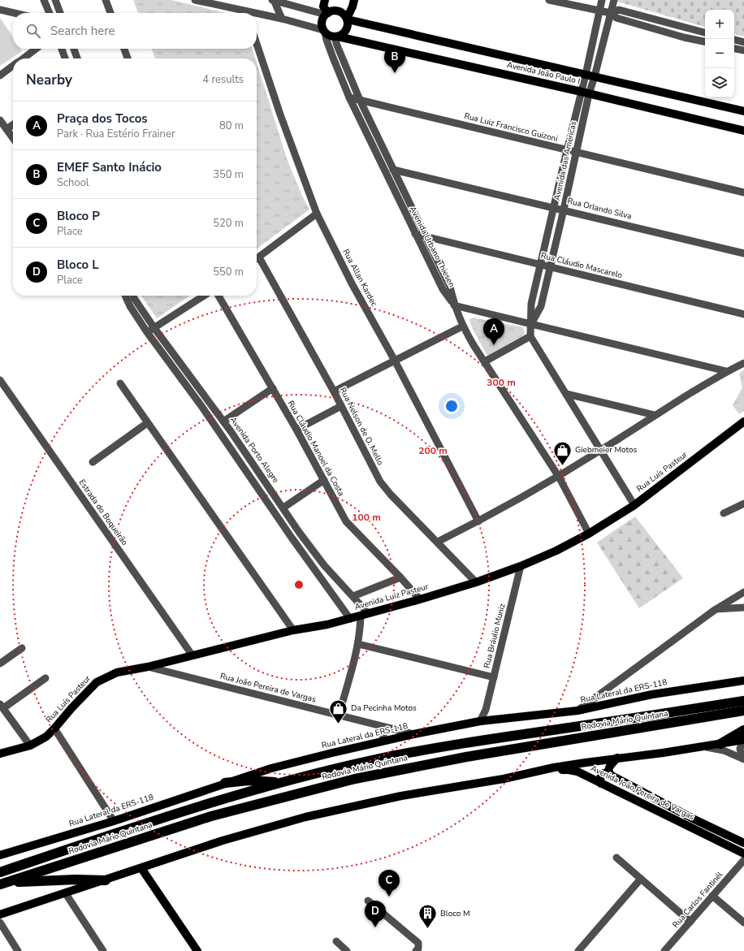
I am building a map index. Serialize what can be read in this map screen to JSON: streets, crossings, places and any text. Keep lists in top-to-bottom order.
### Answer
{
  "streets": {
    "highway": ["Rodovia Mário Quintana"],
    "main road": [
      "Avenida João Paulo I",
      "Rua Luís Pasteur",
      "Avenida Luiz Pasteur",
      "Rua Lateral da ERS-118",
      "Avenida João Pereira de Vargas"
    ],
    "street": [
      "Rua Luiz Francisco Guizoni",
      "Avenida das Américas",
      "Rua Orlando Silva",
      "Avenida Urbano Thiesen",
      "Rua Cláudio Mascarelo",
      "Rua Allan Kardec",
      "Rua Nelson de O. Mello",
      "Rua Cláudio Manoel da Costa",
      "Avenida Porto Alegre",
      "Estrada do Boqueirão",
      "Rua Bráulio Muniz",
      "Rua João Pereira de Vargas",
      "Rua Carlos Fantinél"
    ]
  },
  "crossings": [
    ["Avenida João Paulo I", "Avenida das Américas"],
    ["Avenida João Paulo I", "Avenida Urbano Thiesen"],
    ["Rua Luiz Francisco Guizoni", "Avenida das Américas"],
    ["Rua Luiz Francisco Guizoni", "Avenida Urbano Thiesen"],
    ["Avenida das Américas", "Rua Orlando Silva"],
    ["Avenida das Américas", "Rua Cláudio Mascarelo"],
    ["Rua Orlando Silva", "Avenida Urbano Thiesen"],
    ["Avenida Urbano Thiesen", "Rua Cláudio Mascarelo"],
    ["Rua Nelson de O. Mello", "Avenida Luiz Pasteur"],
    ["Rua Cláudio Manoel da Costa", "Avenida Luiz Pasteur"],
    ["Avenida Porto Alegre", "Avenida Luiz Pasteur"],
    ["Rua Luís Pasteur", "Estrada do Boqueirão"],
    ["Rua Luís Pasteur", "Avenida Luiz Pasteur"],
    ["Rua Luís Pasteur", "Rua João Pereira de Vargas"],
    ["Estrada do Boqueirão", "Avenida Luiz Pasteur"],
    ["Avenida Luiz Pasteur", "Rua Bráulio Muniz"],
    ["Rua Bráulio Muniz", "Rua Lateral da ERS-118"],
    ["Rua João Pereira de Vargas", "Rua Lateral da ERS-118"]
  ],
  "places": {
    "shop": ["Giebmeier Motos", "Da Pecinha Motos"],
    "building": ["Bloco M"]
  },
  "page": {
    "map_buttons": ["+", "−"],
    "search": "Search here",
    "pins": [
      "B",
      "A",
      "C",
      "D"
    ],
    "heading": ["Nearby", "4 results"],
    "list": [
      {
        "mark": "A",
        "name": "Praça dos Tocos",
        "note": "Park · Rua Estério Frainer",
        "value": "80 m"
      },
      {
        "mark": "B",
        "name": "EMEF Santo Inácio",
        "note": "School",
        "value": "350 m"
      },
      {
        "mark": "C",
        "name": "Bloco P",
        "note": "Place",
        "value": "520 m"
      },
      {
        "mark": "D",
        "name": "Bloco L",
        "note": "Place",
        "value": "550 m"
      }
    ]
  },
  "rings": ["300 m", "200 m", "100 m"]
}
